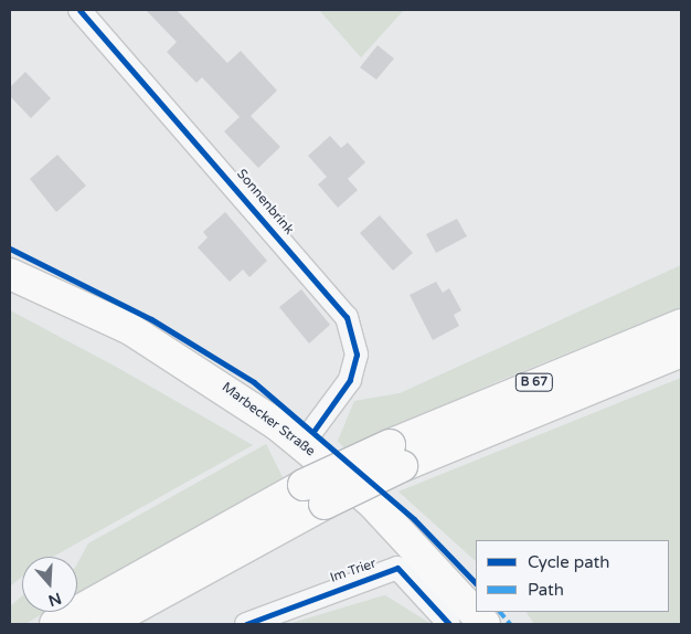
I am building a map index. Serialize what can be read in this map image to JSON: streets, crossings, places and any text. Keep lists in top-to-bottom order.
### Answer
{
  "streets": {
    "main road": ["B 67", "Marbecker Straße"],
    "street": ["Sonnenbrink", "Im Trier"]
  },
  "crossings": [
    ["Sonnenbrink", "Marbecker Straße"]
  ],
  "legend": ["Cycle path", "Path"],
  "north": "bottom"
}
